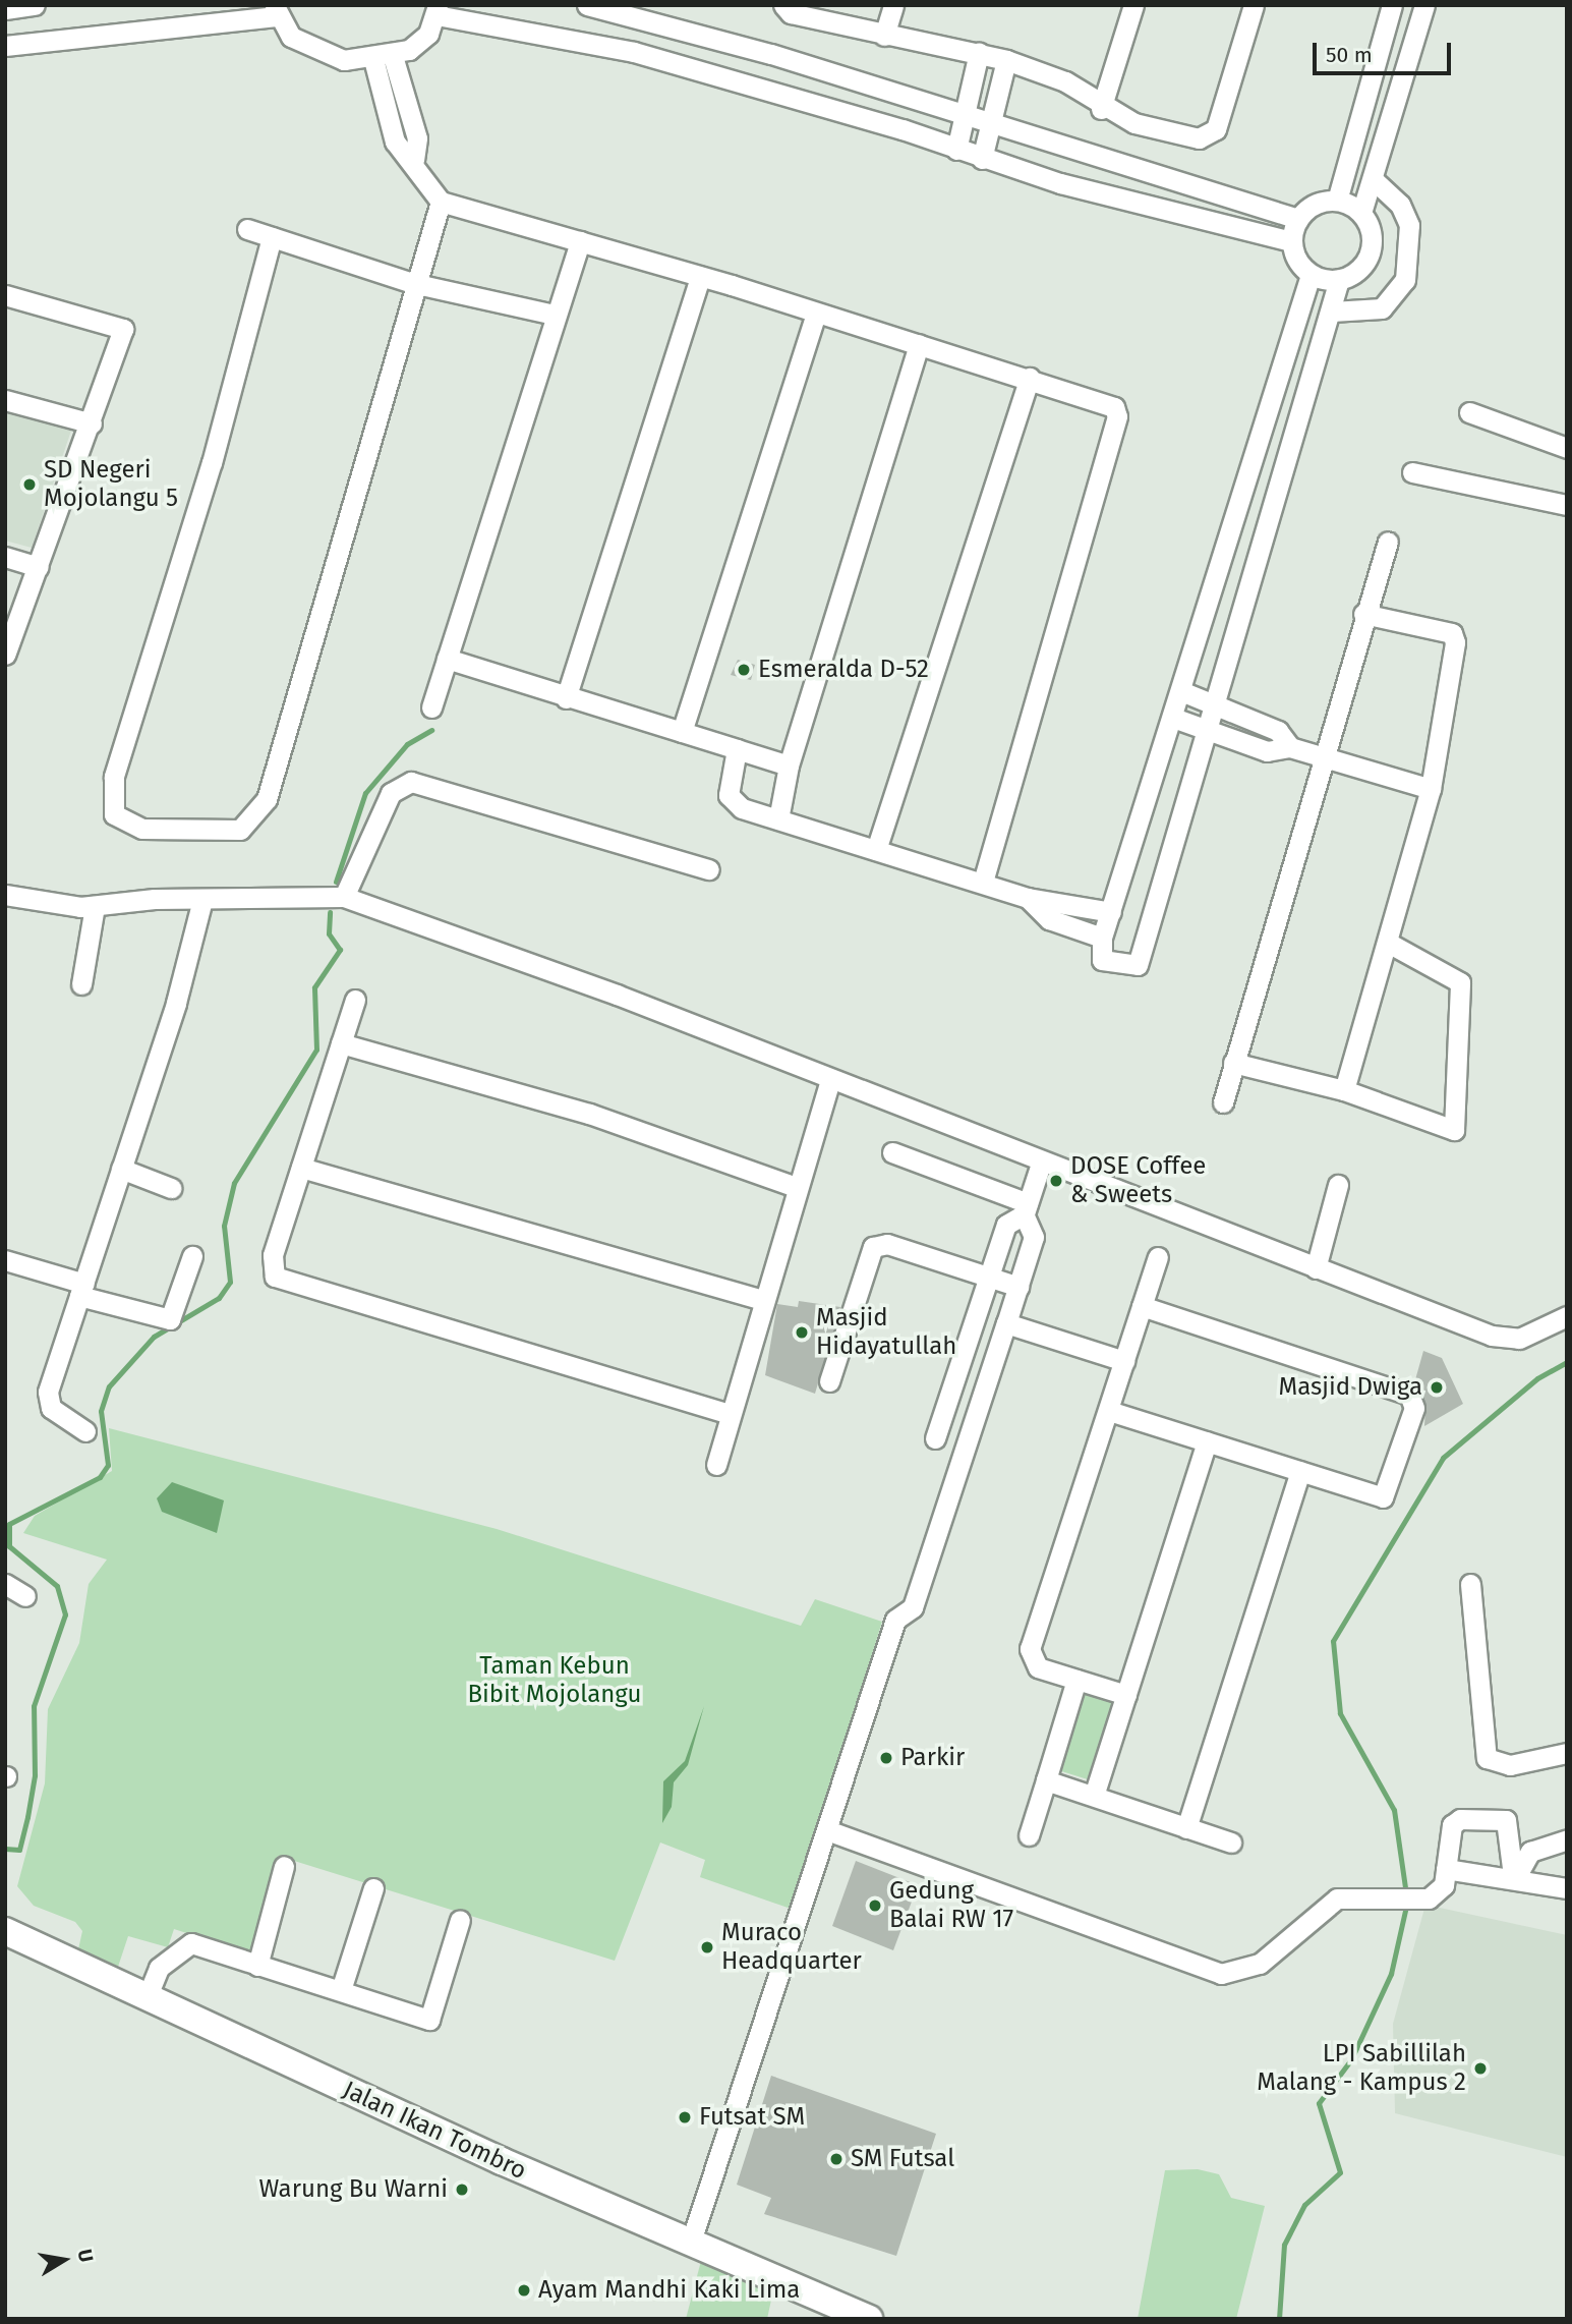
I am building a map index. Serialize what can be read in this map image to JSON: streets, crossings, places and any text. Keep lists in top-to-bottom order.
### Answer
{
  "streets": {
    "street": ["Jalan Ikan Tombro"]
  },
  "parks": ["Taman Kebun Bibit Mojolangu"],
  "places": [
    "SD Negeri Mojolangu 5",
    "Esmeralda D-52",
    "DOSE Coffee & Sweets",
    "Masjid Hidayatullah",
    "Masjid Dwiga",
    "Parkir",
    "Gedung Balai RW 17",
    "Muraco Headquarter",
    "LPI Sabillilah Malang - Kampus 2",
    "Futsat SM",
    "SM Futsal",
    "Warung Bu Warni",
    "Ayam Mandhi Kaki Lima"
  ],
  "scale_bar": "50 m",
  "north": "right"
}
